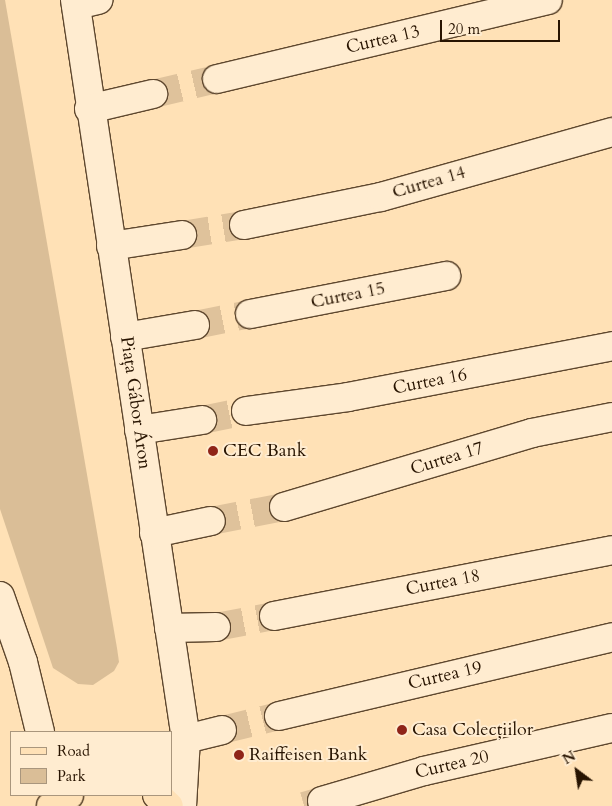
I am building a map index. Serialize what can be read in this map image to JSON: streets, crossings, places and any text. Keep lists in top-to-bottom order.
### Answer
{
  "streets": {
    "street": [
      "Curtea 13",
      "Curtea 14",
      "Curtea 15",
      "Curtea 16",
      "Piața Gábor Áron",
      "Curtea 17",
      "Curtea 18",
      "Curtea 19",
      "Curtea 20"
    ]
  },
  "places": ["CEC Bank", "Casa Colecțiilor", "Raiffeisen Bank"],
  "legend": ["Road", "Park"],
  "scale_bar": "20 m",
  "north": "top left"
}
